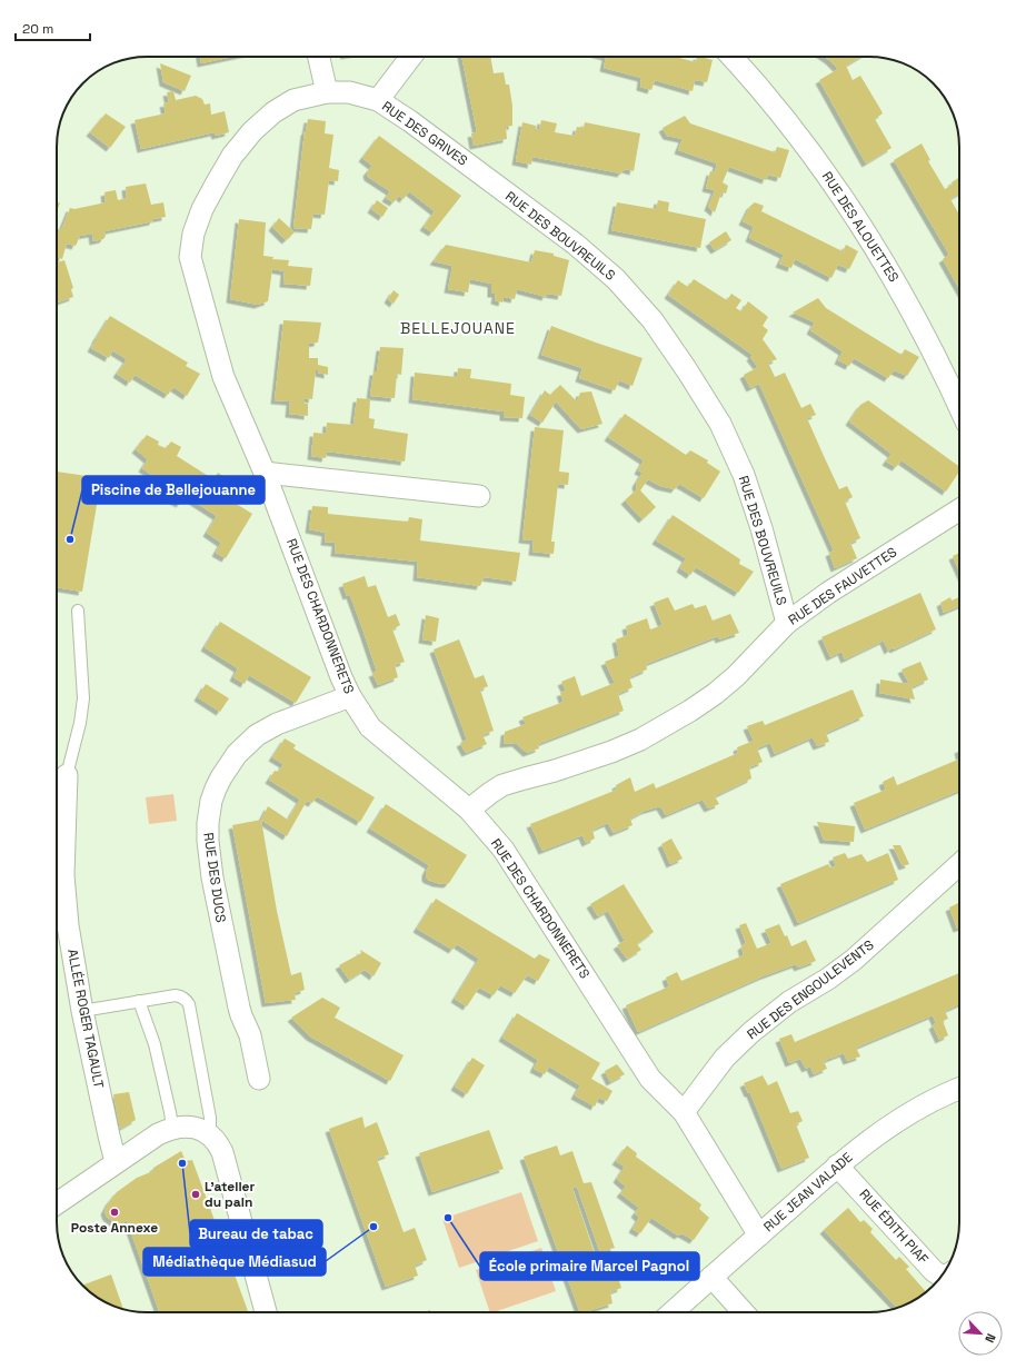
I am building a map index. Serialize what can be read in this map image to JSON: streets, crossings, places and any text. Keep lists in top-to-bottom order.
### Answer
{
  "streets": {
    "street": [
      "RUE DES GRIVES",
      "RUE DES ALOUETTES",
      "RUE DES BOUVREUILS",
      "RUE DES FAUVETTES",
      "RUE DES CHARDONNERETS",
      "RUE DES DUCS",
      "RUE DES ENGOULEVENTS",
      "ALLÉE ROGER TAGAULT",
      "RUE JEAN VALADE",
      "RUE ÉDITH PIAF"
    ]
  },
  "crossings": [
    ["RUE DES GRIVES", "RUE DES BOUVREUILS"],
    ["RUE DES GRIVES", "RUE DES CHARDONNERETS"],
    ["RUE DES BOUVREUILS", "RUE DES FAUVETTES"],
    ["RUE DES FAUVETTES", "RUE DES CHARDONNERETS"],
    ["RUE DES CHARDONNERETS", "RUE DES DUCS"],
    ["RUE DES CHARDONNERETS", "RUE DES ENGOULEVENTS"],
    ["RUE DES CHARDONNERETS", "RUE JEAN VALADE"],
    ["RUE JEAN VALADE", "RUE ÉDITH PIAF"]
  ],
  "districts": ["BELLEJOUANE"],
  "places": [
    "Piscine de Bellejouanne",
    "Bureau de tabac",
    "L’atelier du pain",
    "Poste Annexe",
    "École primaire Marcel Pagnol",
    "Médiathèque Médiasud"
  ],
  "scale_bar": "20 m",
  "north": "bottom right"
}
